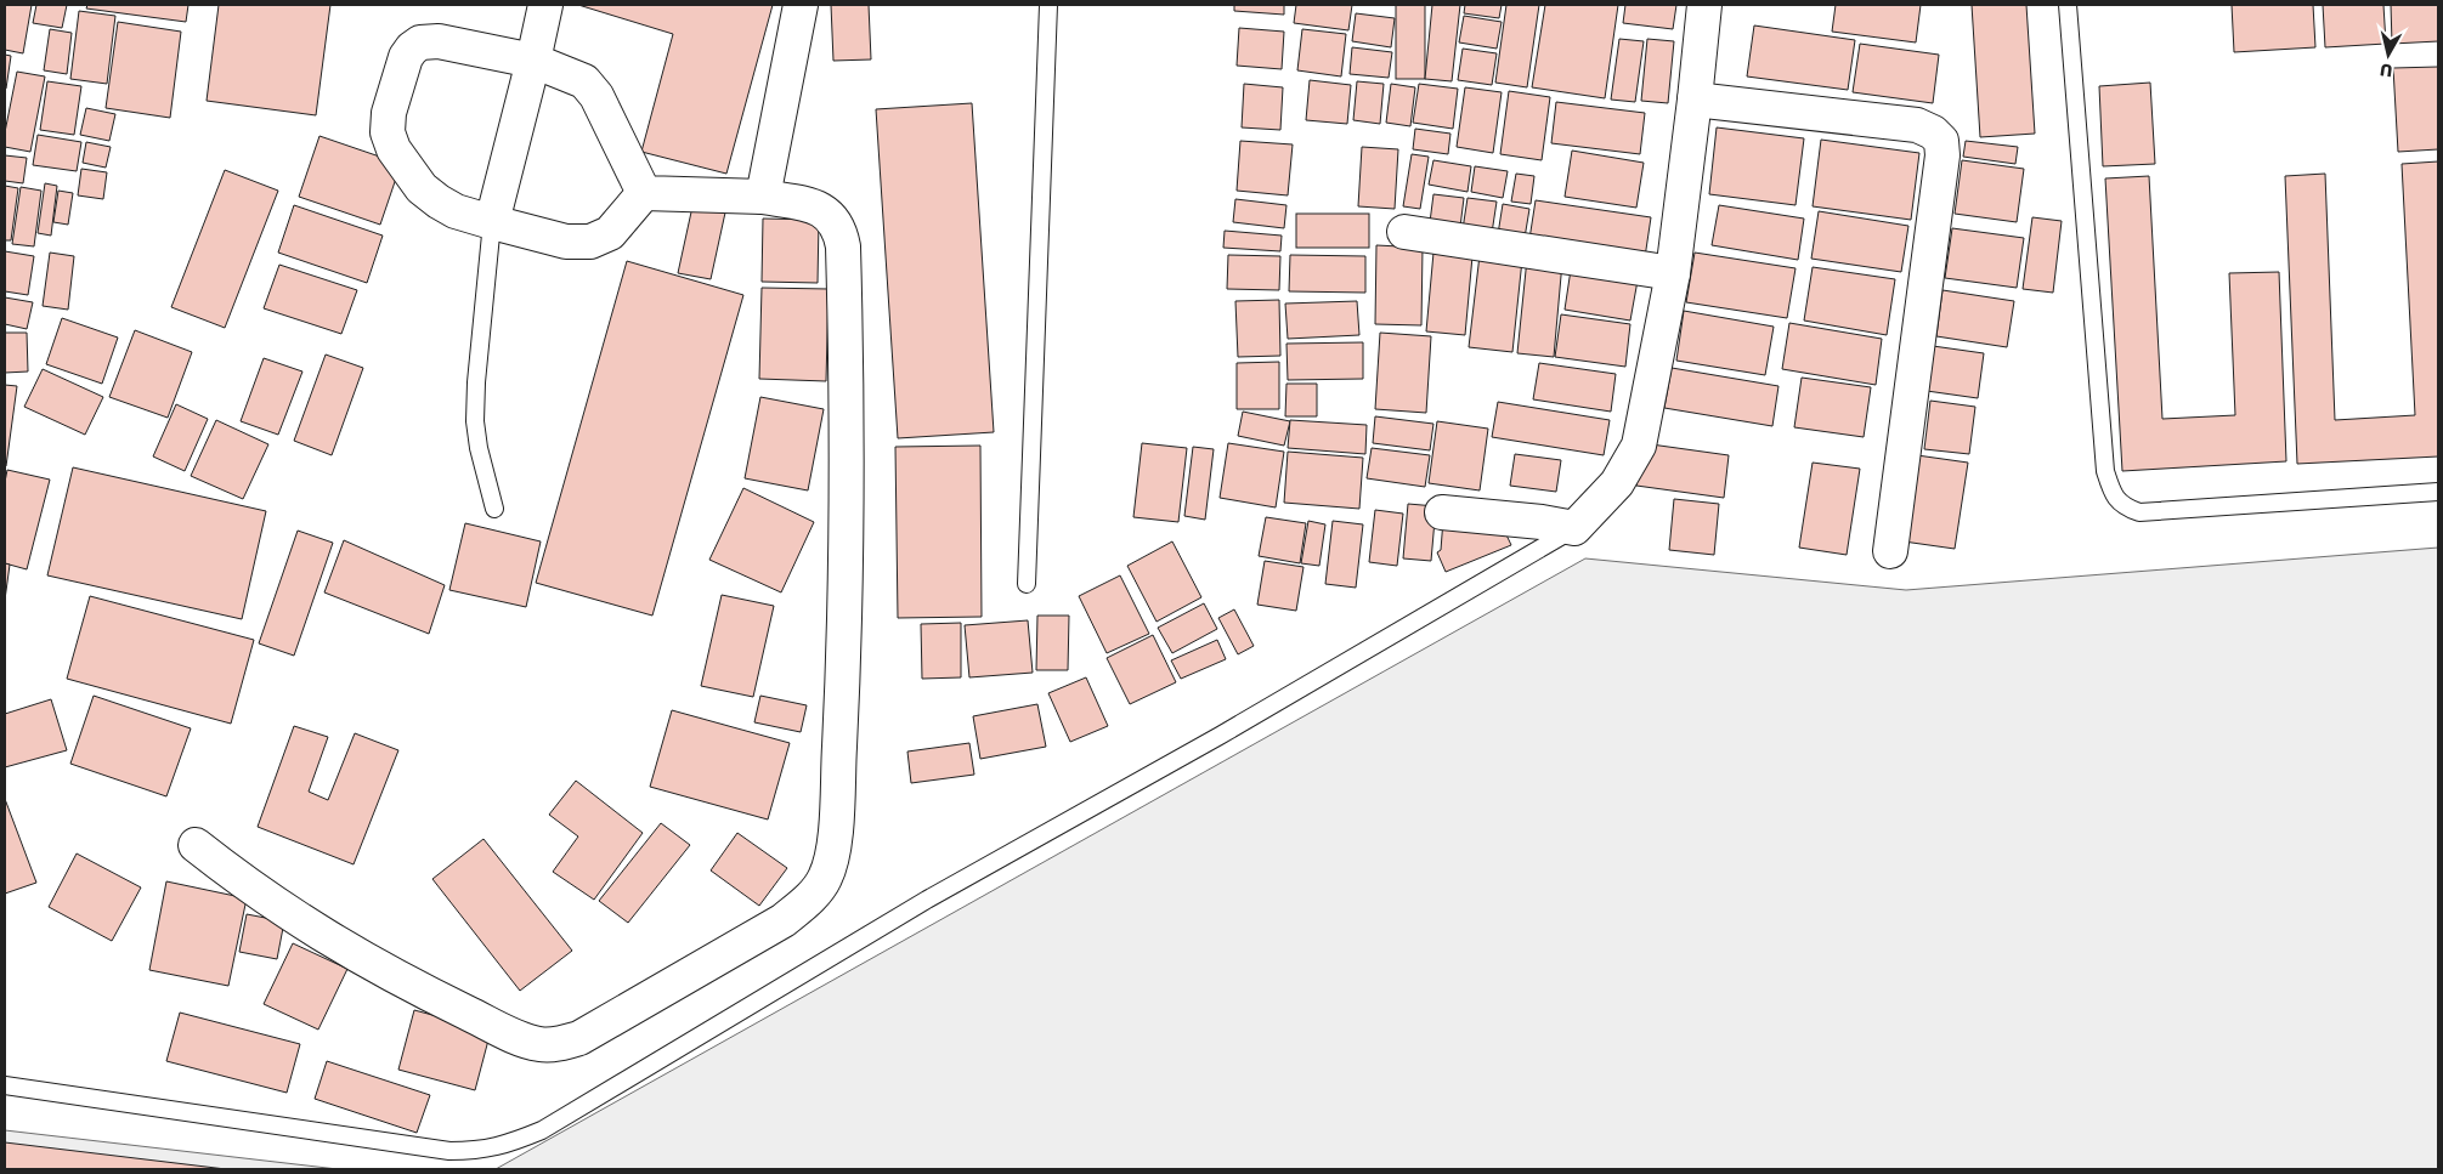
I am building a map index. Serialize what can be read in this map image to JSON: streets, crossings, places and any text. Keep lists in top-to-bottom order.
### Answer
{
  "north": "bottom"
}
